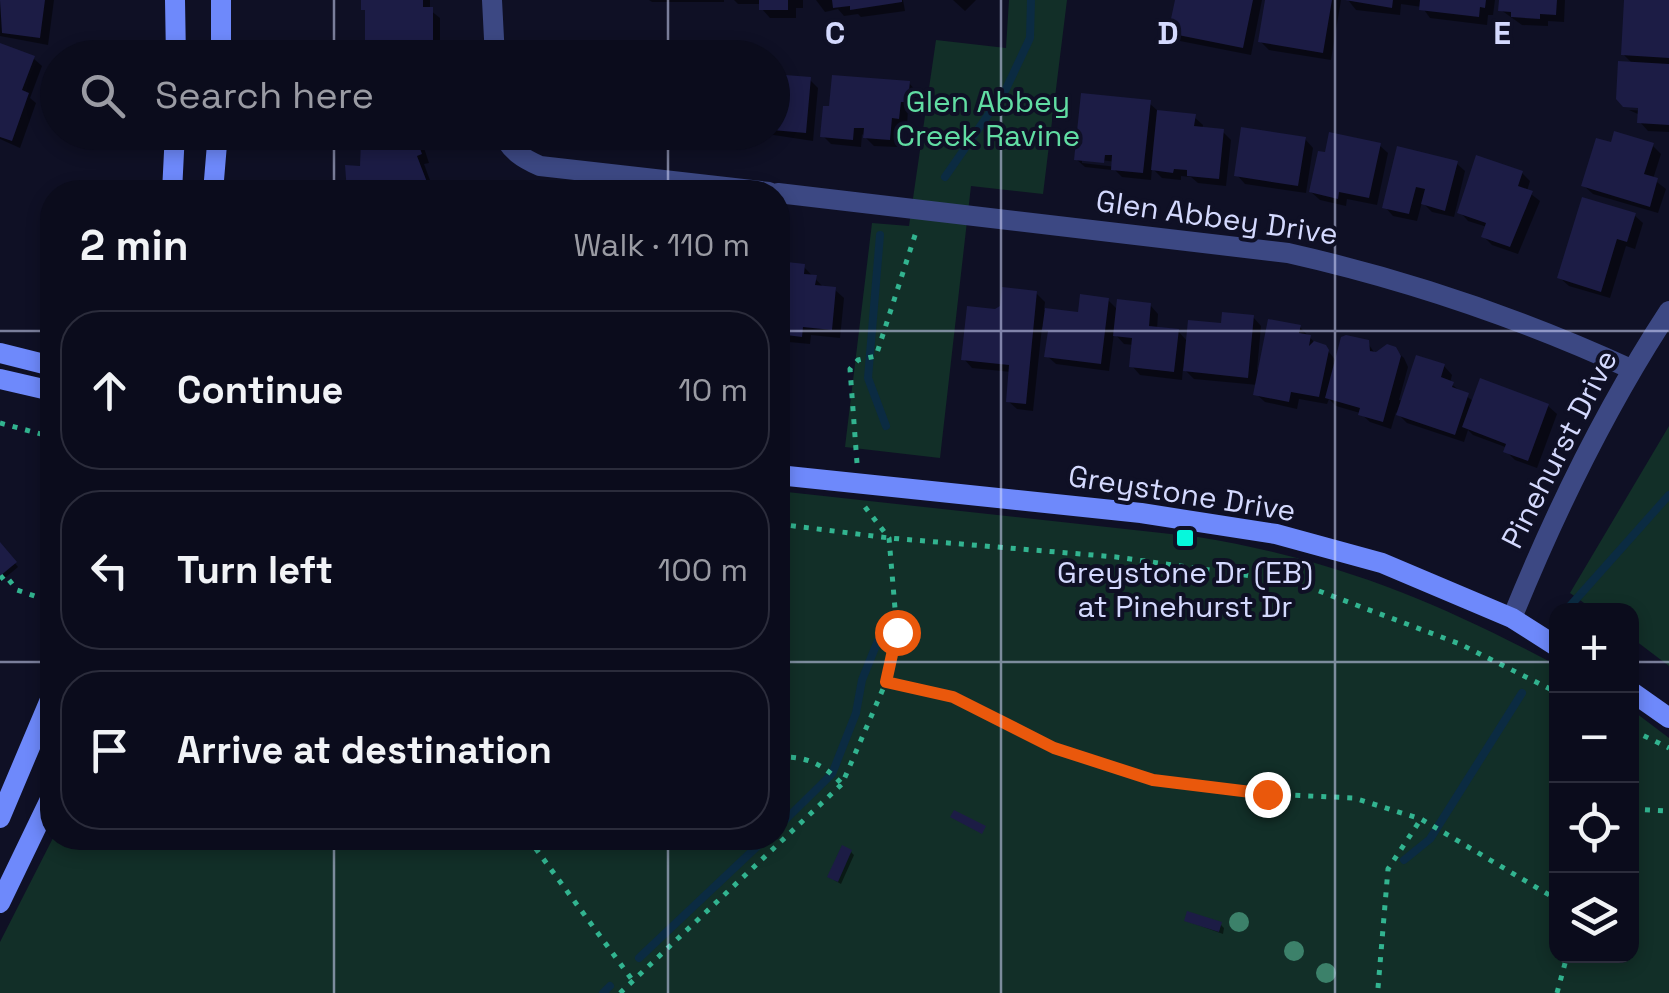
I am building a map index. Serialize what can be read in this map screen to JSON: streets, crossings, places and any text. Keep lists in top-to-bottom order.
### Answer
{
  "streets": {
    "street": ["Glen Abbey Drive", "Pinehurst Drive", "Greystone Drive"]
  },
  "crossings": [
    ["Glen Abbey Drive", "Pinehurst Drive"],
    ["Pinehurst Drive", "Greystone Drive"]
  ],
  "parks": ["Glen Abbey Creek Ravine"],
  "places": {
    "transit": ["Greystone Dr (EB) at Pinehurst Dr"]
  },
  "page": {
    "search": "Search here",
    "heading": ["2 min", "Walk · 110 m"],
    "list": [
      ["Continue", "10 m"],
      ["Turn left", "100 m"],
      "Arrive at destination"
    ],
    "map_buttons": ["+", "−"]
  },
  "grid": {
    "columns": ["C", "D", "E"]
  }
}
